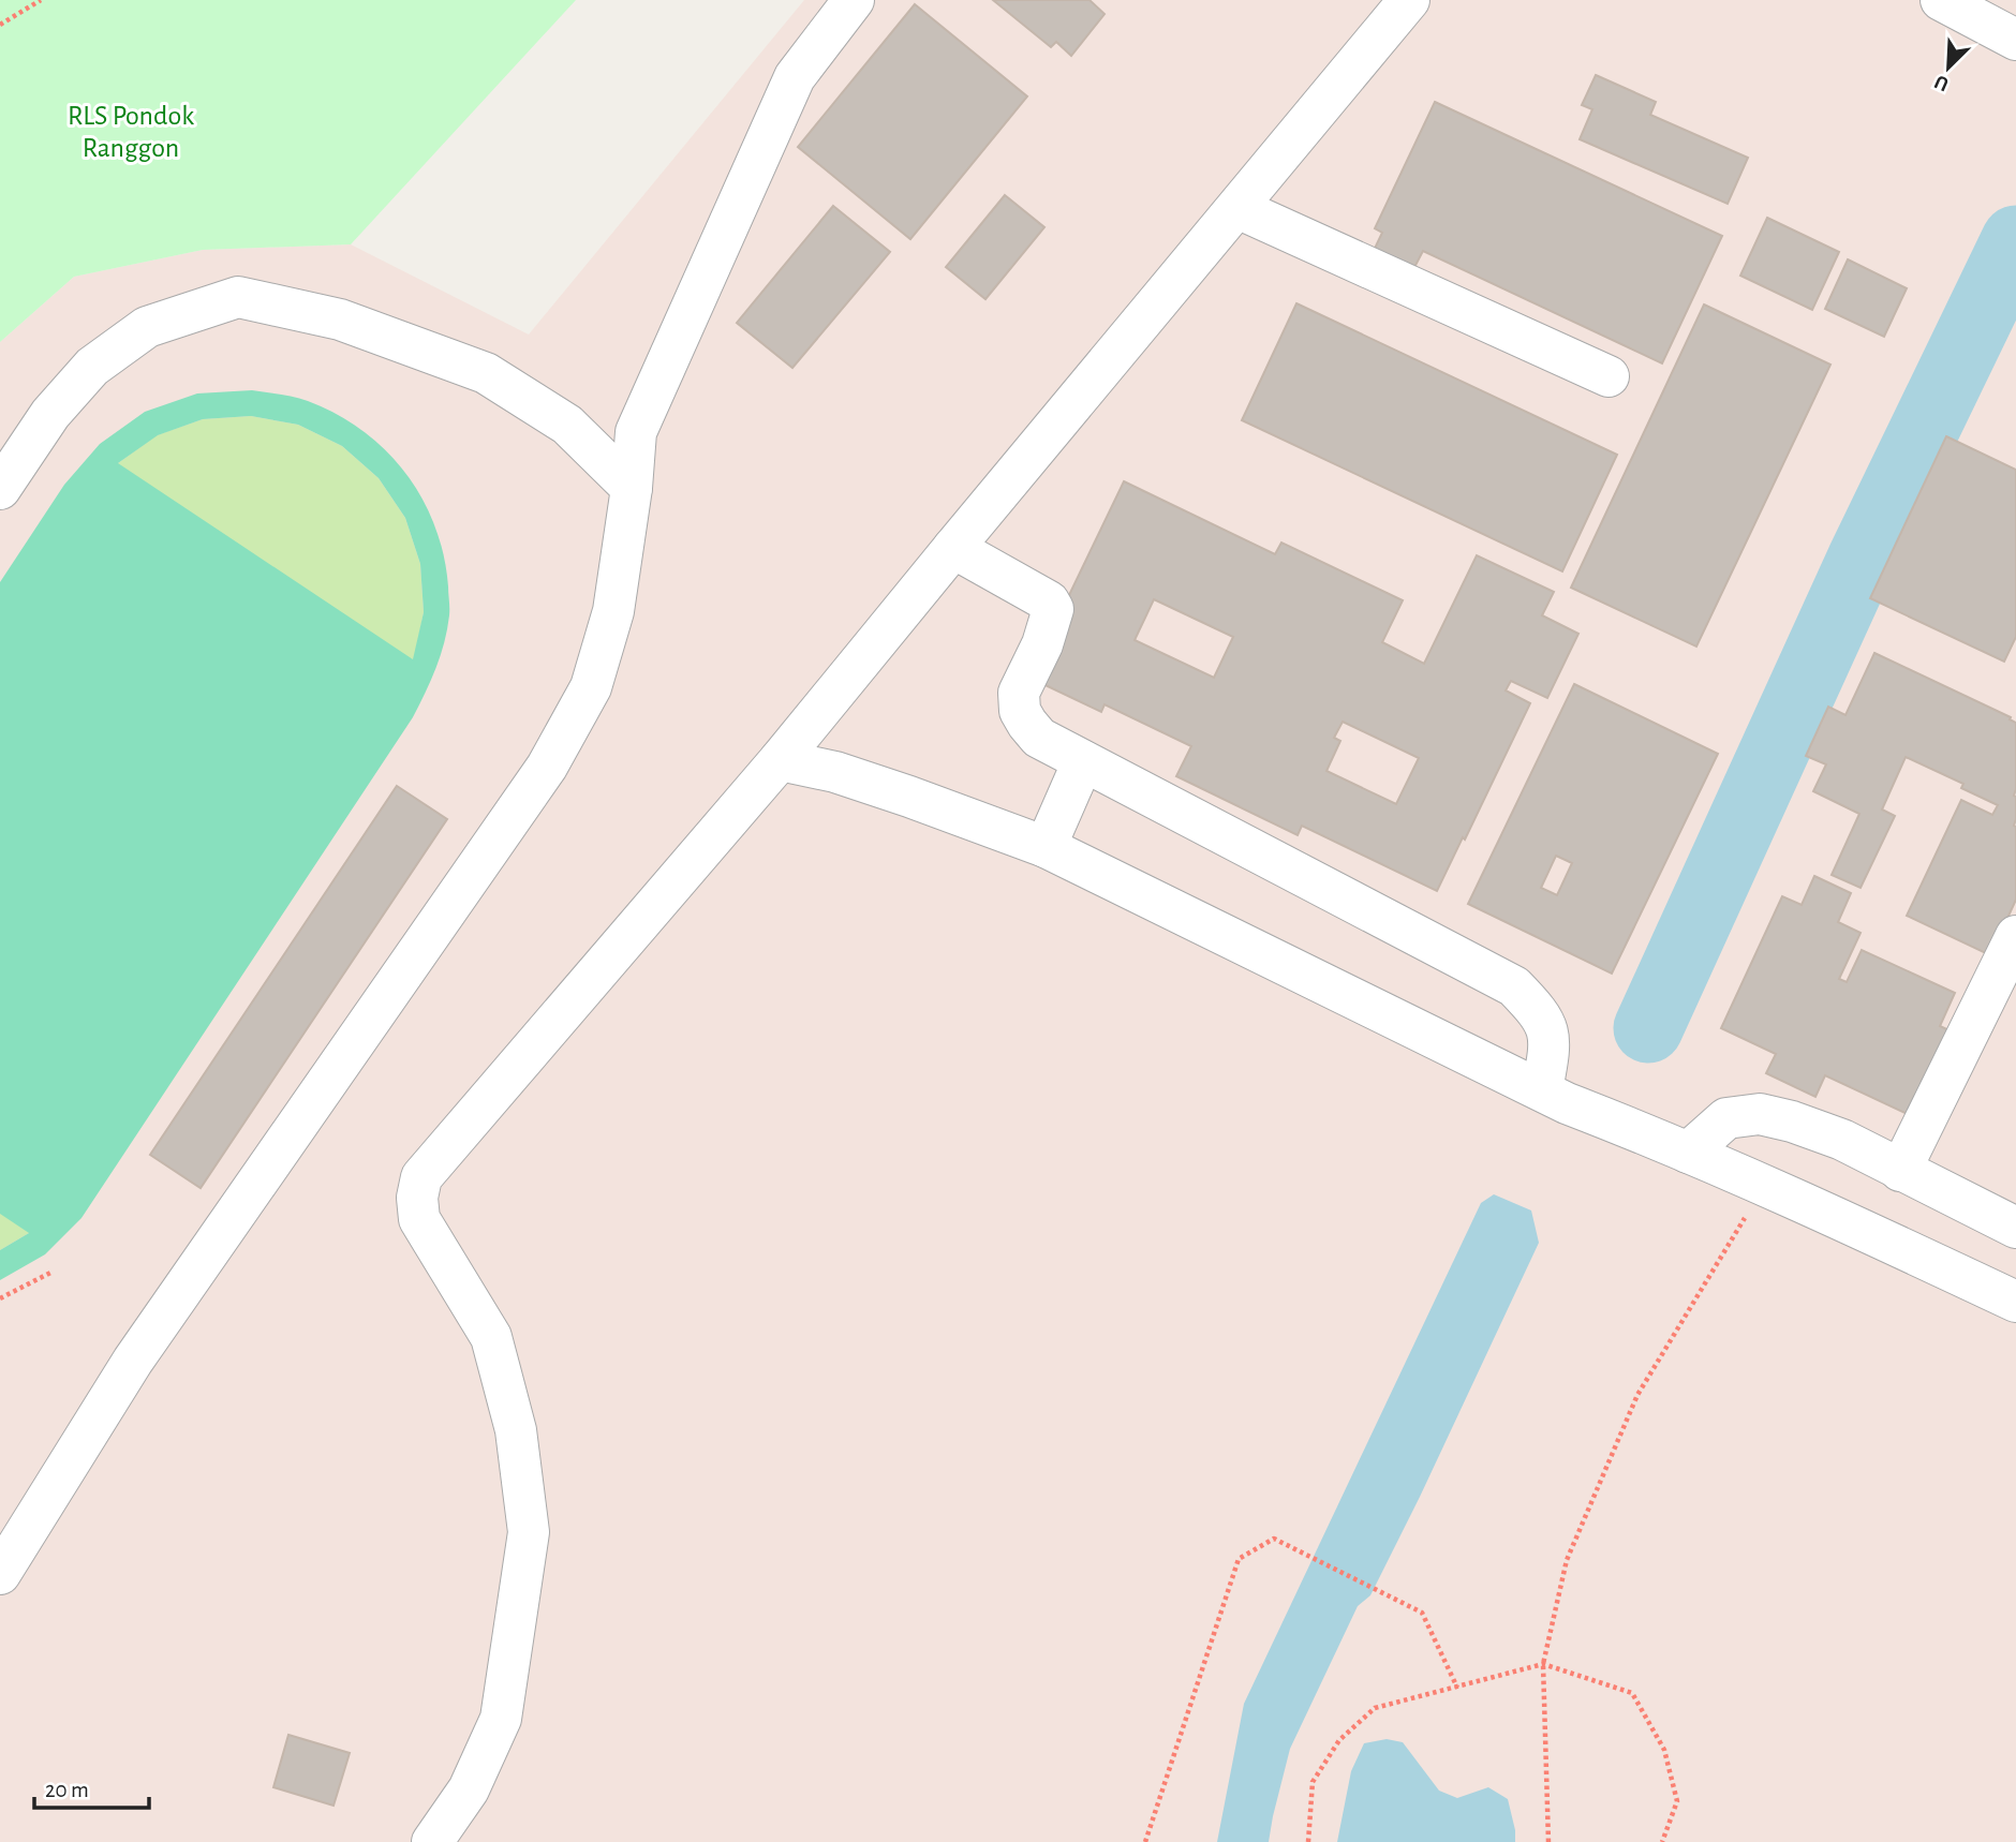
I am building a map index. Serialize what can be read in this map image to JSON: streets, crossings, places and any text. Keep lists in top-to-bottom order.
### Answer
{
  "parks": ["RLS Pondok Ranggon"],
  "scale_bar": "20 m",
  "north": "bottom left"
}
